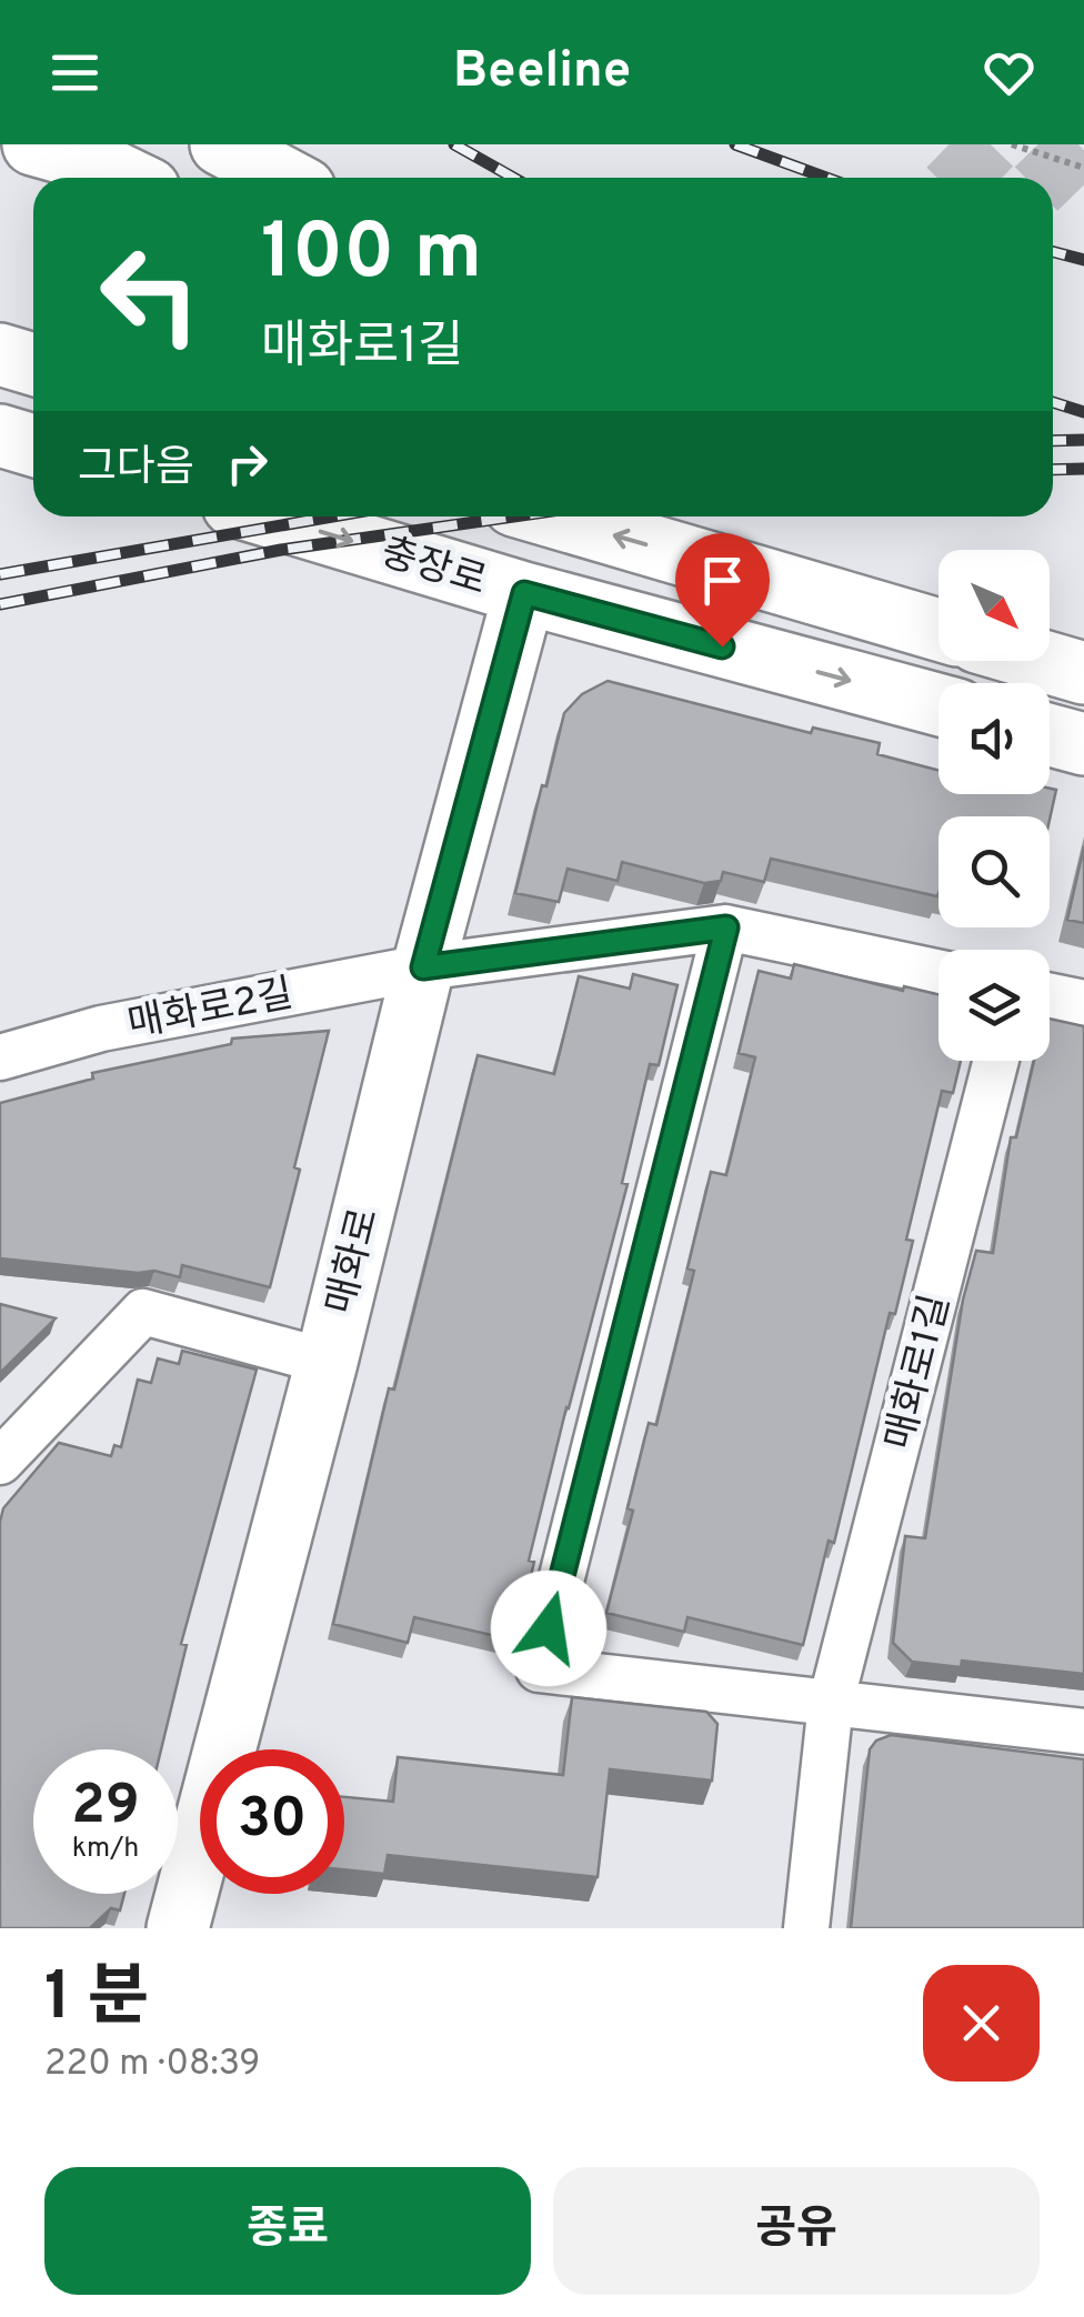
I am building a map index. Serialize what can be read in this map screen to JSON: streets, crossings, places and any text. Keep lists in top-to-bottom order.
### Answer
{
  "streets": {
    "street": [
      "충장로",
      "매화로2길",
      "매화로",
      "매화로1길"
    ]
  },
  "crossings": [
    ["충장로", "매화로"],
    ["매화로2길", "매화로"]
  ],
  "north": "bottom right",
  "page": {
    "header": "Beeline",
    "turn": ["100 m", "매화로1길"],
    "then": "그다음",
    "speed": "29 km/h",
    "limit": "30",
    "heading": ["1 분", "220 m · 08:39"],
    "buttons": ["종료", "공유"]
  }
}
